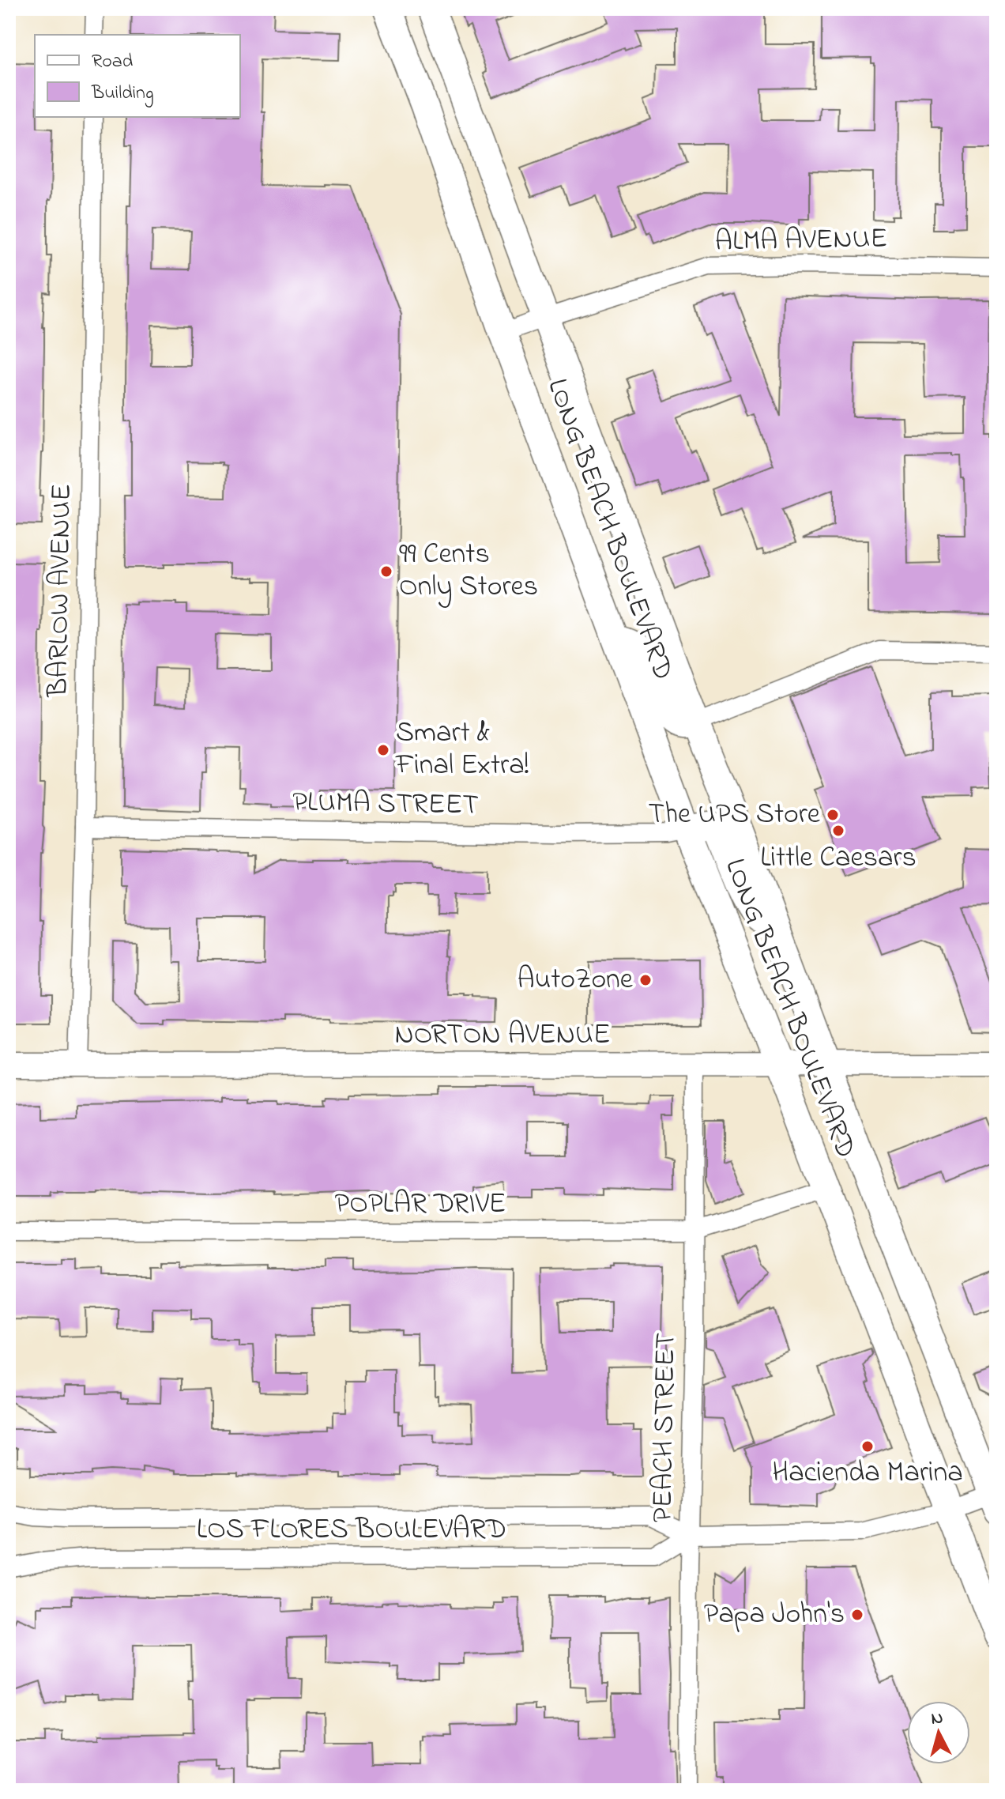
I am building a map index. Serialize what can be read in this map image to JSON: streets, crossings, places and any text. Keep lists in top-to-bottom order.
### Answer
{
  "streets": {
    "main road": ["LONG BEACH BOULEVARD"],
    "street": [
      "ALMA AVENUE",
      "BARLOW AVENUE",
      "PLUMA STREET",
      "NORTON AVENUE",
      "POPLAR DRIVE",
      "PEACH STREET",
      "LOS FLORES BOULEVARD"
    ]
  },
  "crossings": [
    ["ALMA AVENUE", "LONG BEACH BOULEVARD"],
    ["LONG BEACH BOULEVARD", "PLUMA STREET"],
    ["LONG BEACH BOULEVARD", "NORTON AVENUE"],
    ["LONG BEACH BOULEVARD", "POPLAR DRIVE"],
    ["LONG BEACH BOULEVARD", "LOS FLORES BOULEVARD"],
    ["BARLOW AVENUE", "PLUMA STREET"],
    ["BARLOW AVENUE", "NORTON AVENUE"],
    ["NORTON AVENUE", "PEACH STREET"],
    ["POPLAR DRIVE", "PEACH STREET"],
    ["PEACH STREET", "LOS FLORES BOULEVARD"]
  ],
  "places": [
    "99 Cents Only Stores",
    "Smart & Final Extra!",
    "The UPS Store",
    "Little Caesars",
    "AutoZone",
    "Hacienda Marina",
    "Papa John's"
  ],
  "legend": ["Road", "Building"],
  "north": "top"
}
